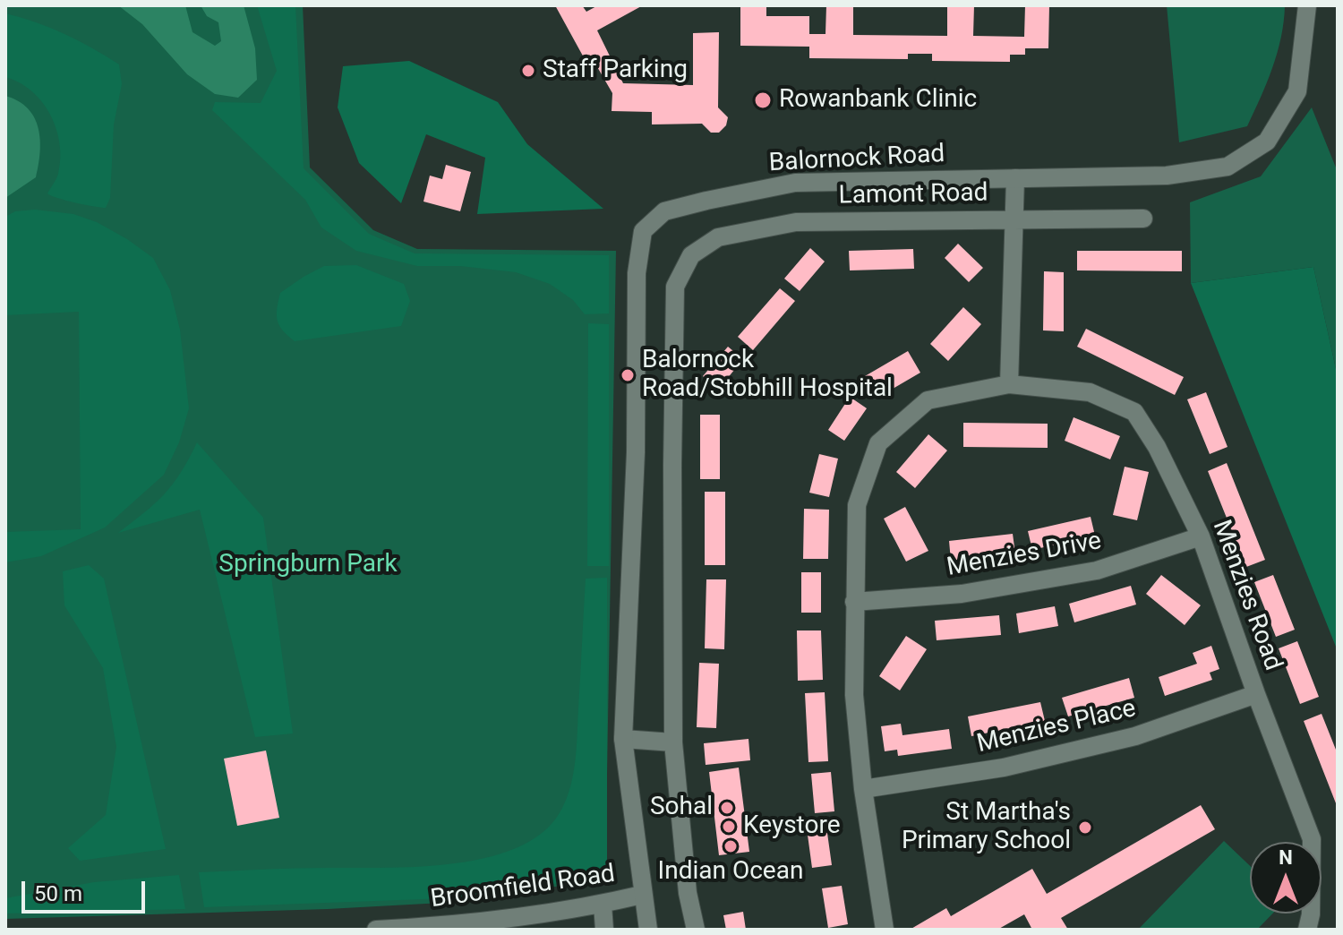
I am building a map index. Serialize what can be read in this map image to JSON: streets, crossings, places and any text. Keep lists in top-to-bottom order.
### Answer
{
  "streets": {
    "street": [
      "Balornock Road",
      "Lamont Road",
      "Menzies Drive",
      "Menzies Road",
      "Menzies Place",
      "Broomfield Road"
    ]
  },
  "crossings": [
    ["Balornock Road", "Broomfield Road"],
    ["Menzies Drive", "Menzies Road"],
    ["Menzies Road", "Menzies Place"]
  ],
  "parks": ["Springburn Park"],
  "places": [
    "Staff Parking",
    "Rowanbank Clinic",
    "Balornock Road/Stobhill Hospital",
    "Sohal",
    "Keystore",
    "St Martha's Primary School",
    "Indian Ocean"
  ],
  "scale_bar": "50 m",
  "north": "top"
}
